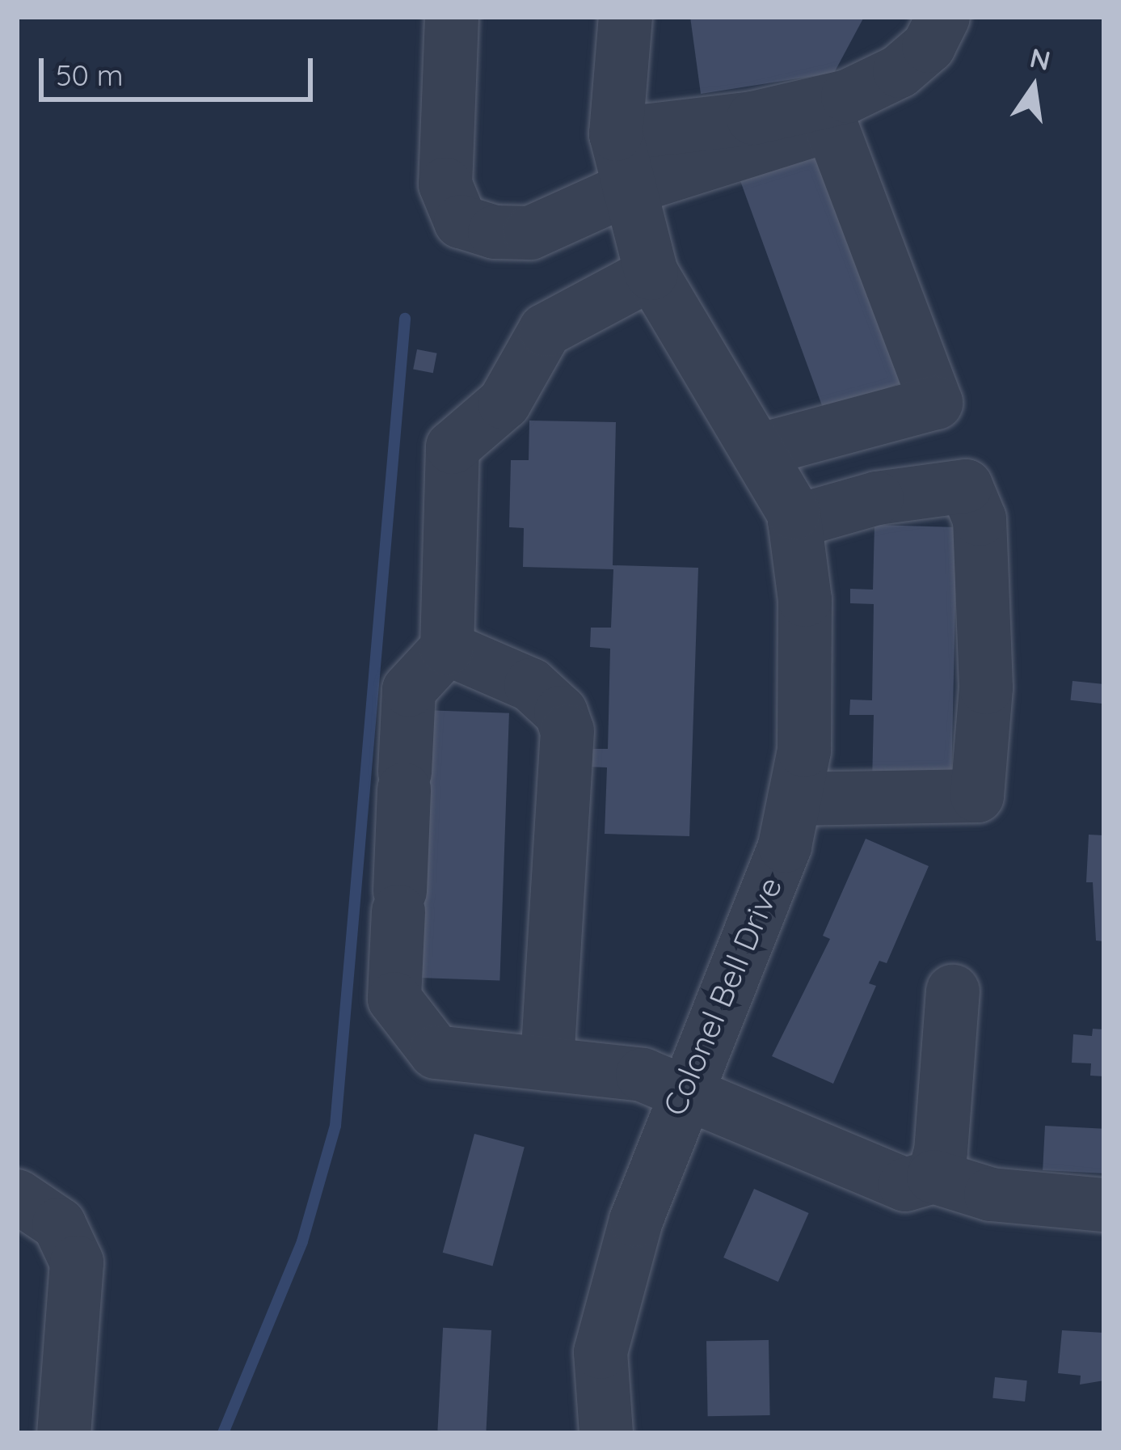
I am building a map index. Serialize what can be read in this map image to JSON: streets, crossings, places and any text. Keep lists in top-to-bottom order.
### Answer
{
  "streets": {
    "street": ["Colonel Bell Drive"]
  },
  "scale_bar": "50 m",
  "north": "top"
}
